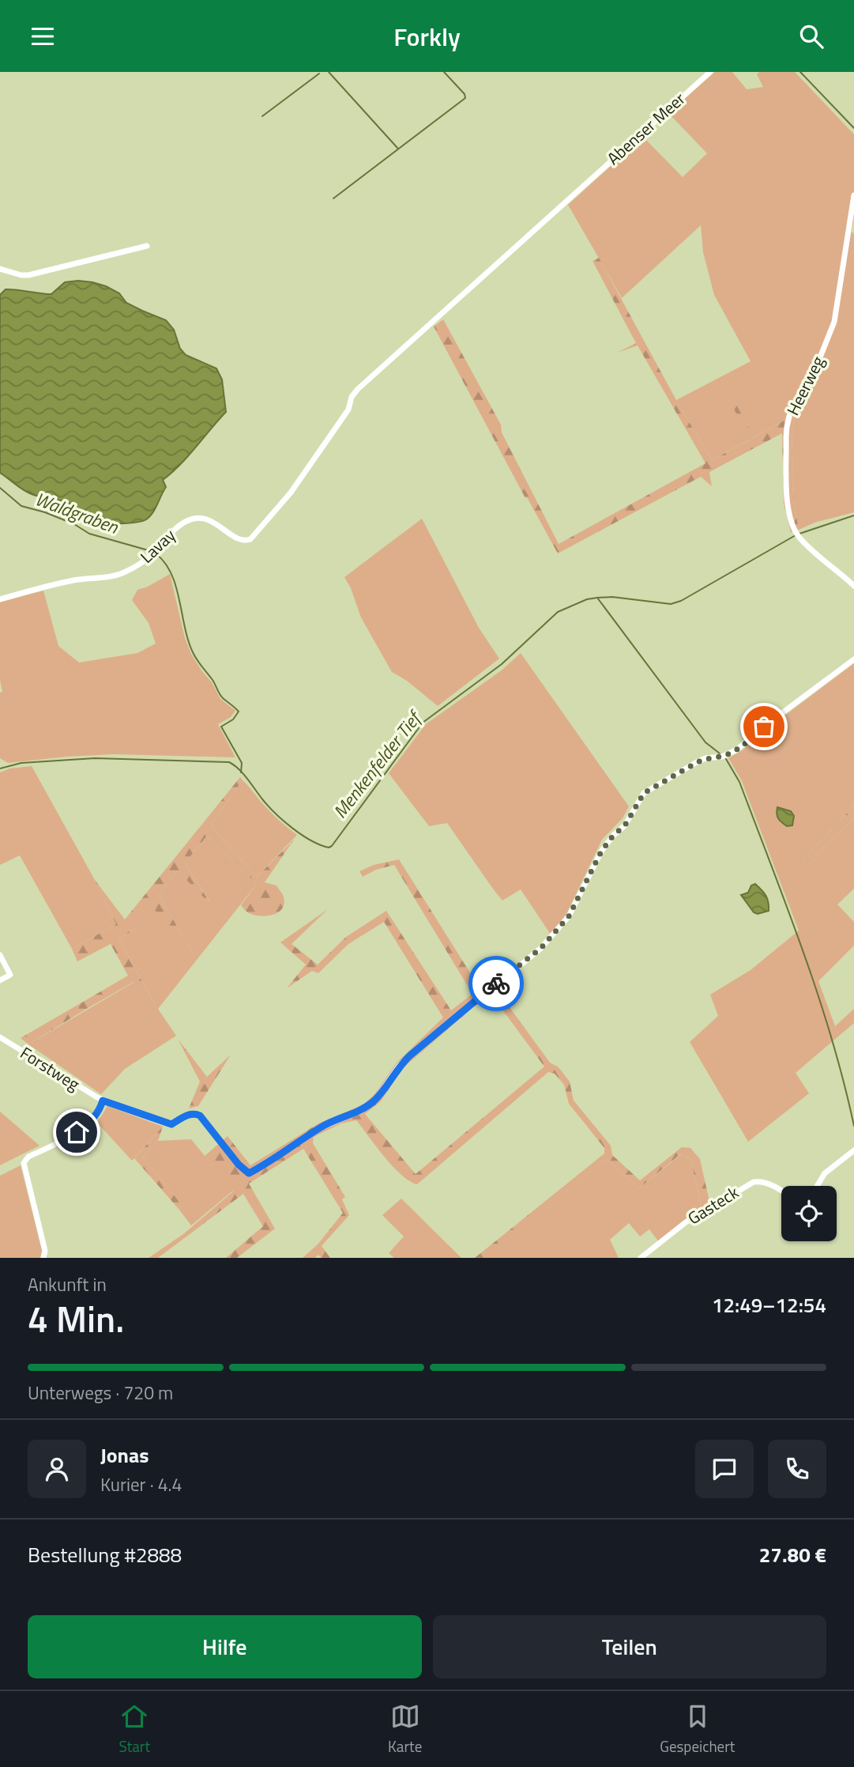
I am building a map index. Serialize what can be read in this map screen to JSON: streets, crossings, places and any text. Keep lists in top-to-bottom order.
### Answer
{
  "streets": {
    "street": [
      "Abenser Meer",
      "Heerweg",
      "Lavay",
      "Forstweg",
      "Gasteck"
    ]
  },
  "crossings": [
    ["Abenser Meer", "Lavay"]
  ],
  "water": ["Waldgraben", "Menkenfelder Tief"],
  "page": {
    "header": "Forkly",
    "heading": ["4 Min.", "Ankunft in", "12:49–12:54"],
    "panel": [
      "Jonas",
      "Kurier · 4.4",
      "Bestellung #2888",
      "27.80 €"
    ],
    "bar": "Unterwegs · 720 m",
    "buttons": ["Hilfe", "Teilen"],
    "tabs": ["Start", "Karte", "Gespeichert"]
  }
}
